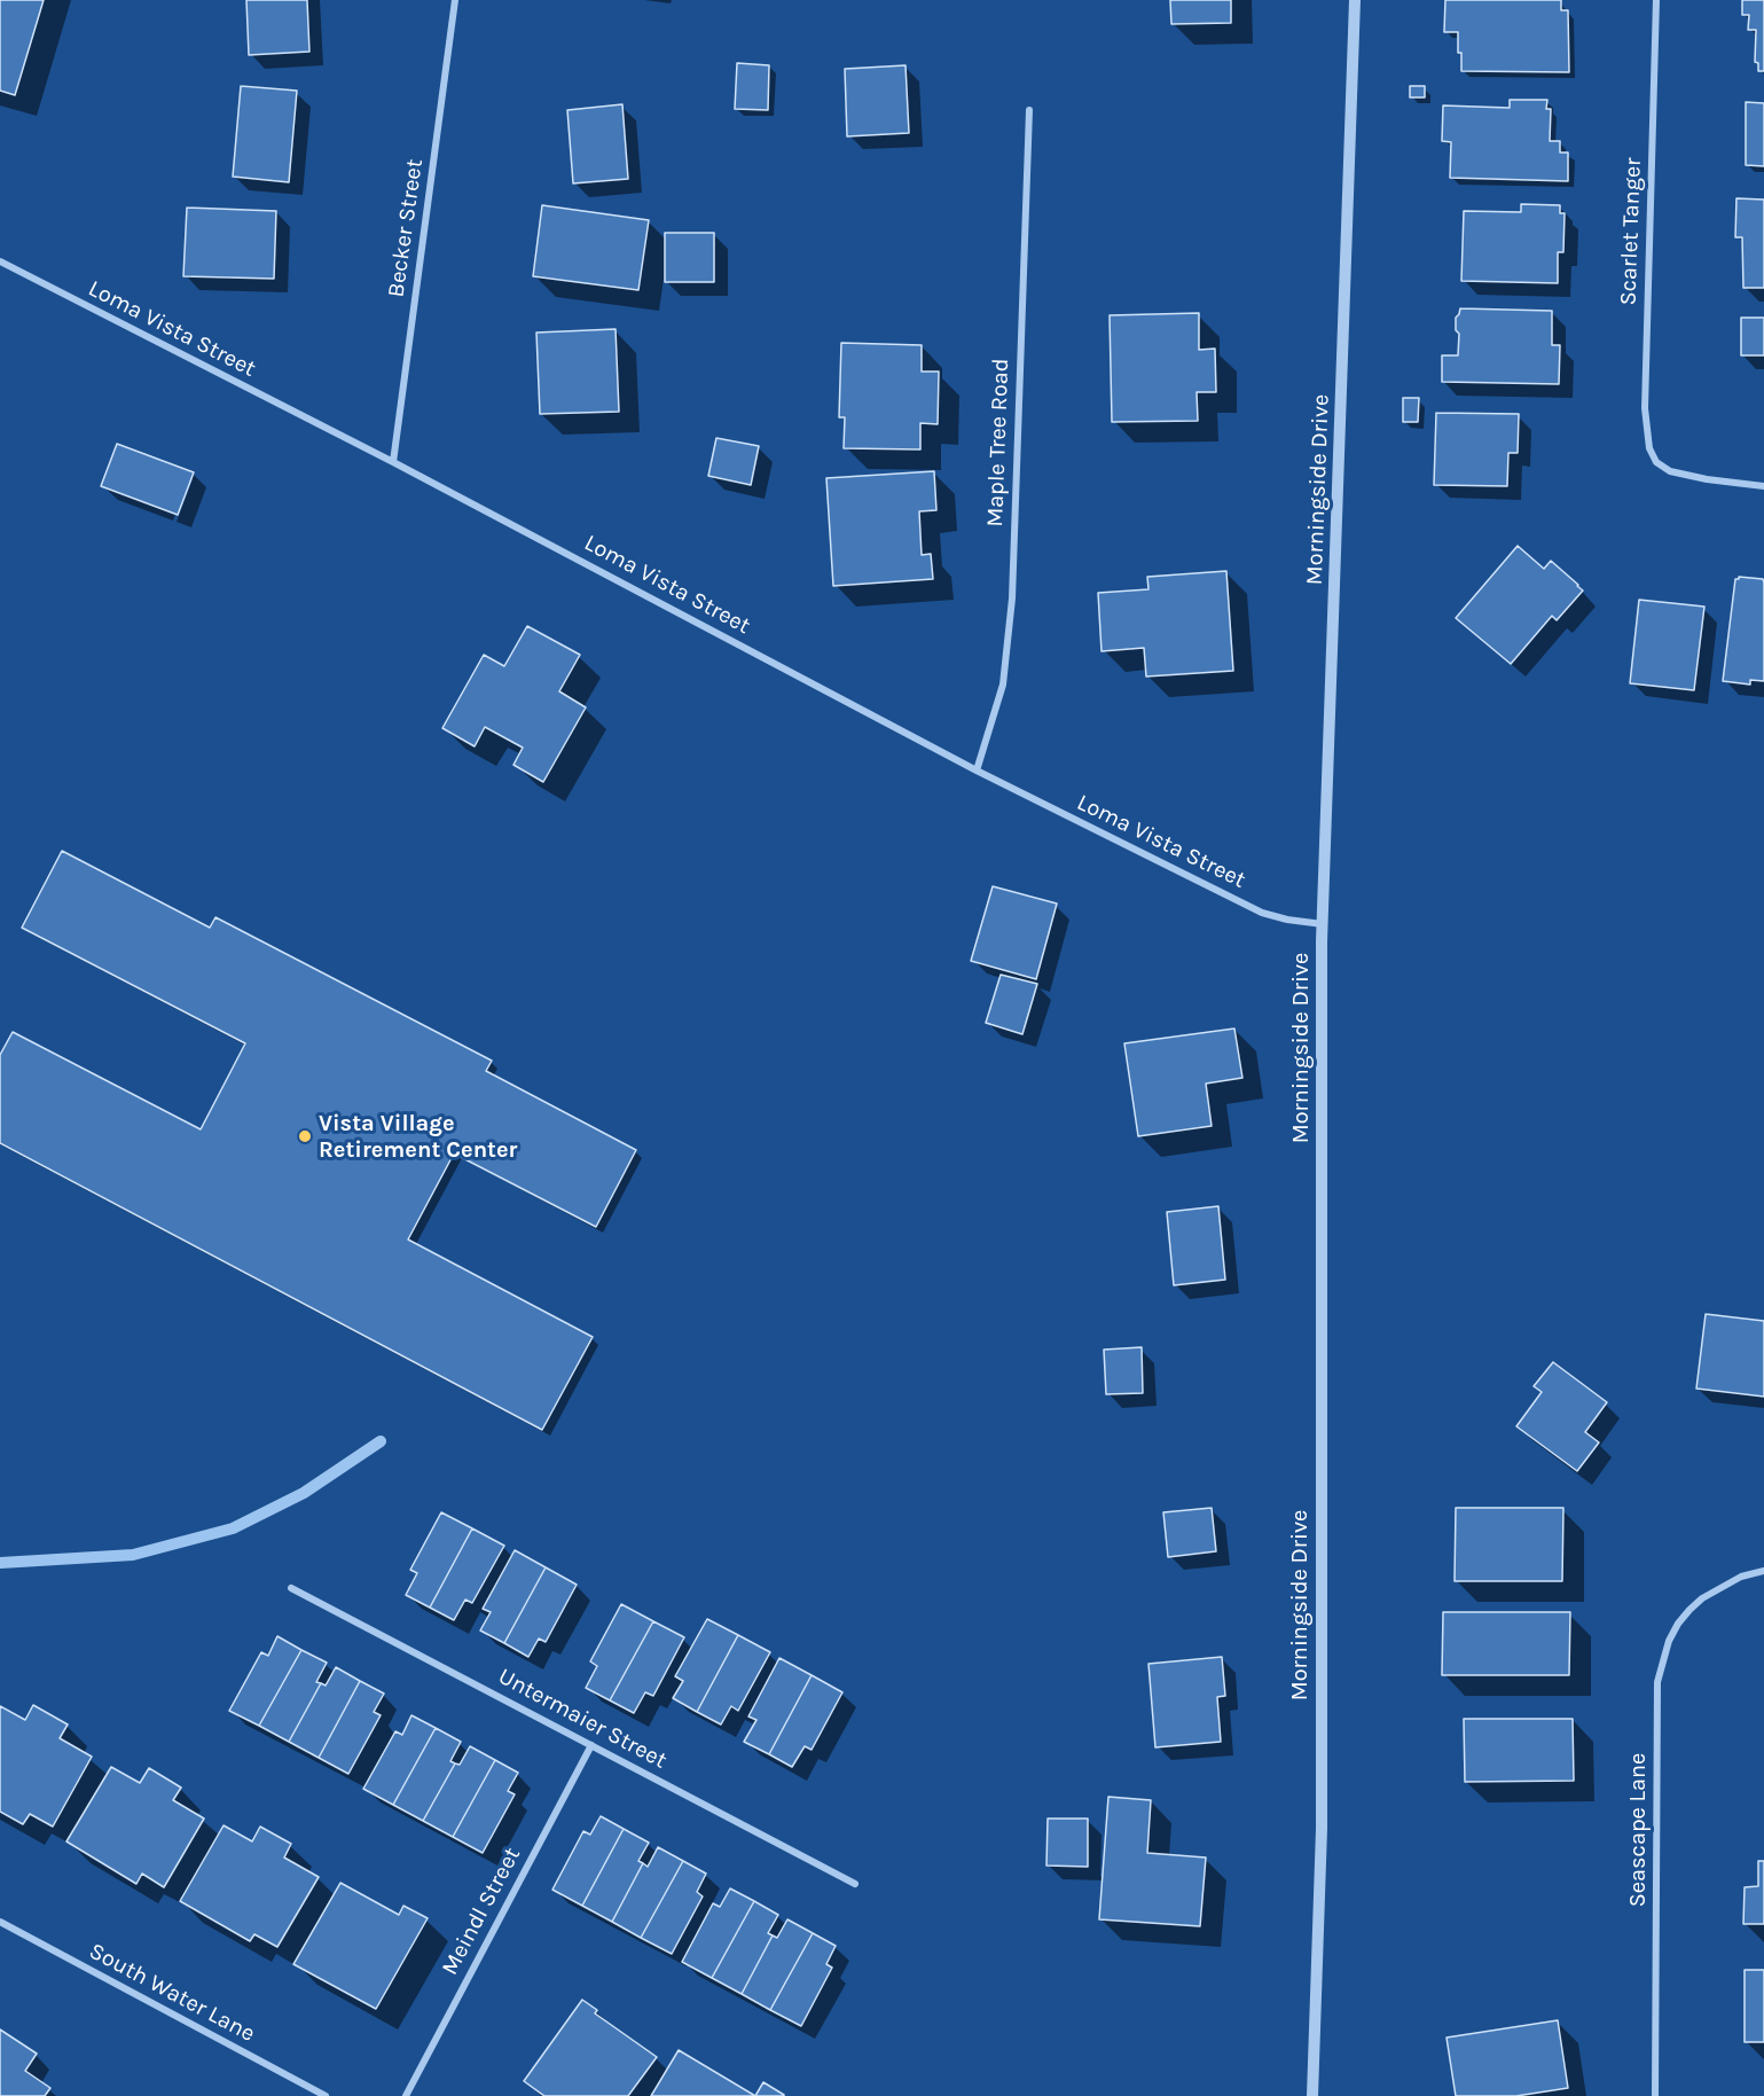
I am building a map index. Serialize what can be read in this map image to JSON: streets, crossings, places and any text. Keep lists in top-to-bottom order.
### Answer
{
  "streets": {
    "street": [
      "Becker Street",
      "Scarlet Tanger",
      "Loma Vista Street",
      "Maple Tree Road",
      "Morningside Drive",
      "Untermaier Street",
      "Seascape Lane",
      "Meindl Street",
      "South Water Lane"
    ]
  },
  "crossings": [
    ["Becker Street", "Loma Vista Street"],
    ["Loma Vista Street", "Maple Tree Road"],
    ["Loma Vista Street", "Morningside Drive"],
    ["Untermaier Street", "Meindl Street"]
  ],
  "places": ["Vista Village Retirement Center"]
}
